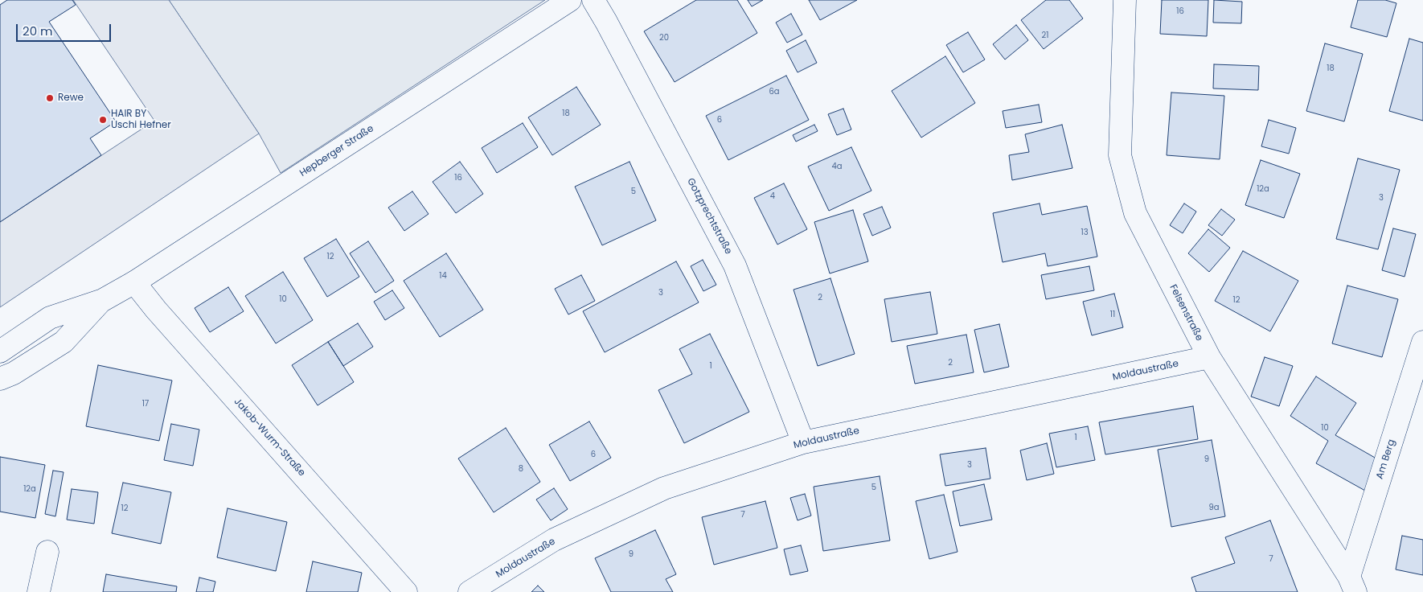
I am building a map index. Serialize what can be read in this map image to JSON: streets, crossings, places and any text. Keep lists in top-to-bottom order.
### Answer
{
  "streets": {
    "street": [
      "Hepberger Straße",
      "Gotzprechtstraße",
      "Felsenstraße",
      "Moldaustraße",
      "Jakob-Wurm-Straße",
      "Am Berg"
    ]
  },
  "crossings": [
    ["Hepberger Straße", "Jakob-Wurm-Straße"],
    ["Gotzprechtstraße", "Moldaustraße"],
    ["Felsenstraße", "Moldaustraße"],
    ["Felsenstraße", "Am Berg"]
  ],
  "places": ["Rewe", "HAIR BY Uschi Hefner"],
  "house_numbers": [
    "16",
    "21",
    "20",
    "18",
    "6a",
    "18",
    "6",
    "4a",
    "16",
    "12a",
    "5",
    "4",
    "3",
    "13",
    "12",
    "14",
    "3",
    "2",
    "10",
    "12",
    "11",
    "2",
    "1",
    "17",
    "10",
    "1",
    "6",
    "9",
    "3",
    "8",
    "5",
    "12a",
    "9a",
    "12",
    "7",
    "9",
    "7"
  ],
  "scale_bar": "20 m"
}
